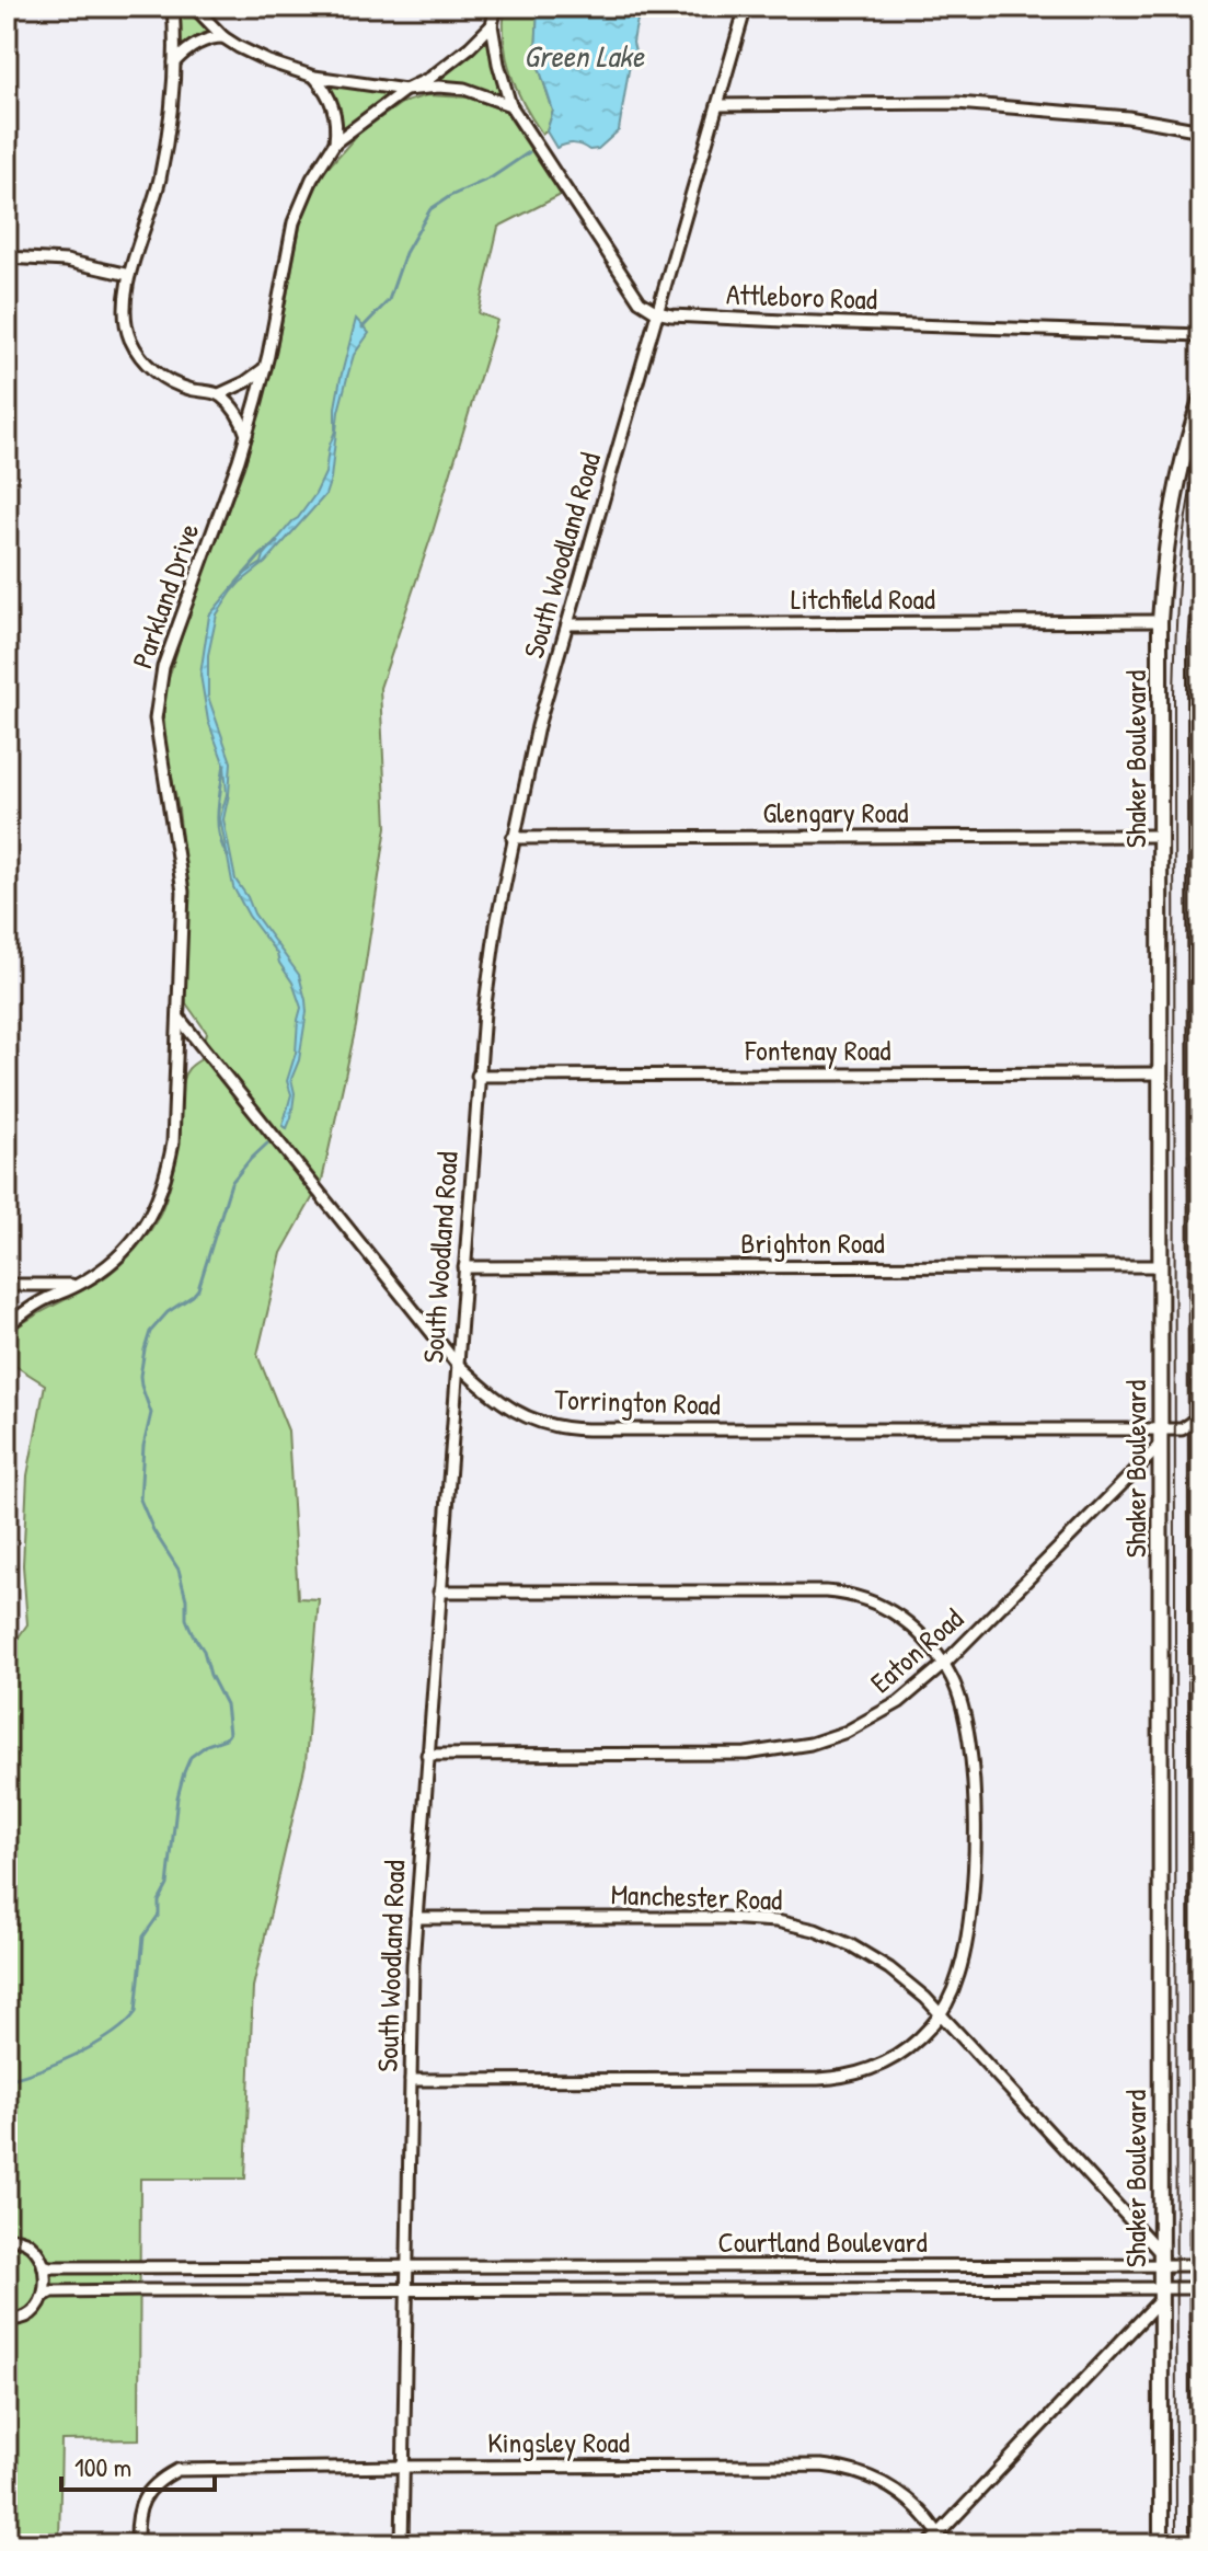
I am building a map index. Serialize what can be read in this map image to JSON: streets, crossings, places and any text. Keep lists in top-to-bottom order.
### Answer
{
  "streets": {
    "main road": ["Shaker Boulevard"],
    "street": [
      "Attleboro Road",
      "South Woodland Road",
      "Parkland Drive",
      "Litchfield Road",
      "Glengary Road",
      "Fontenay Road",
      "Brighton Road",
      "Torrington Road",
      "Eaton Road",
      "Manchester Road",
      "Courtland Boulevard",
      "Kingsley Road"
    ]
  },
  "crossings": [
    ["Attleboro Road", "South Woodland Road"],
    ["South Woodland Road", "Litchfield Road"],
    ["South Woodland Road", "Glengary Road"],
    ["South Woodland Road", "Fontenay Road"],
    ["South Woodland Road", "Brighton Road"],
    ["South Woodland Road", "Torrington Road"],
    ["South Woodland Road", "Eaton Road"],
    ["South Woodland Road", "Manchester Road"],
    ["South Woodland Road", "Courtland Boulevard"],
    ["South Woodland Road", "Kingsley Road"],
    ["Parkland Drive", "Torrington Road"],
    ["Litchfield Road", "Shaker Boulevard"],
    ["Shaker Boulevard", "Glengary Road"],
    ["Shaker Boulevard", "Fontenay Road"],
    ["Shaker Boulevard", "Brighton Road"],
    ["Shaker Boulevard", "Torrington Road"],
    ["Shaker Boulevard", "Eaton Road"],
    ["Shaker Boulevard", "Manchester Road"],
    ["Shaker Boulevard", "Courtland Boulevard"],
    ["Torrington Road", "Eaton Road"],
    ["Manchester Road", "Courtland Boulevard"]
  ],
  "water": ["Green Lake"],
  "scale_bar": "100 m"
}
